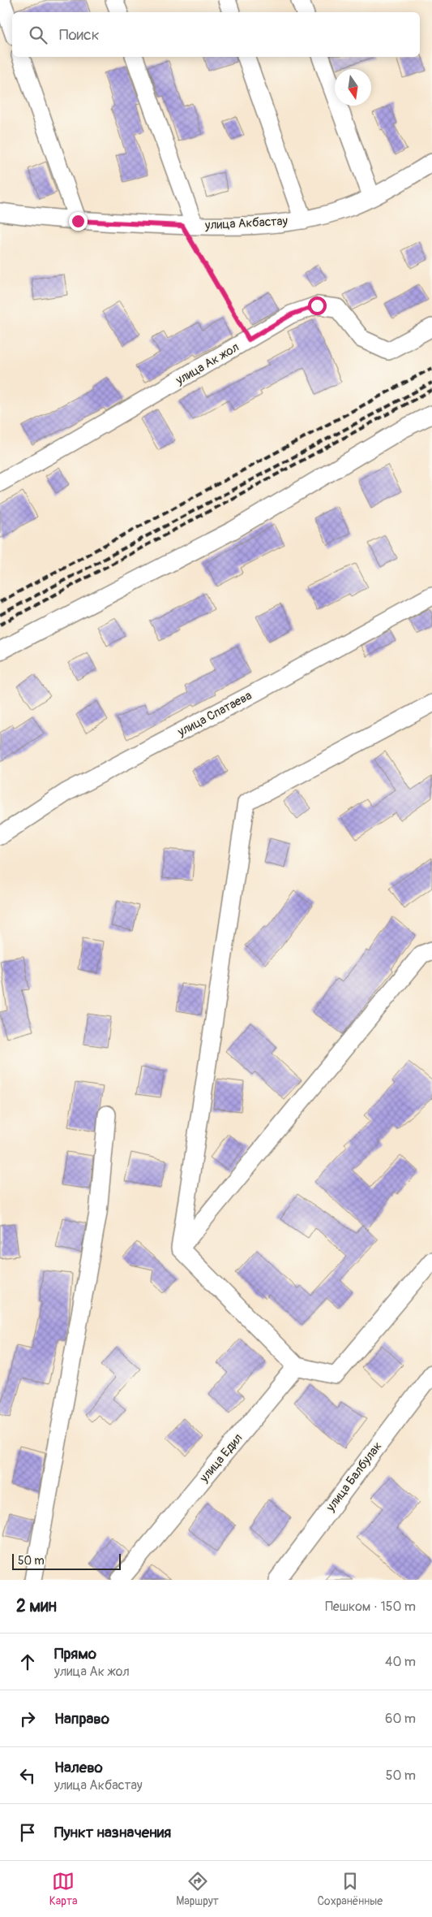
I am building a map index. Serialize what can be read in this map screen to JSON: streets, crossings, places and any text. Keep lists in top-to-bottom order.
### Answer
{
  "streets": {
    "street": [
      "улица Акбастау",
      "улица Ак жол",
      "улица Спатаева",
      "улица Едил",
      "улица Балбулак"
    ]
  },
  "scale_bar": "50 m",
  "north": "bottom",
  "page": {
    "search": "Поиск",
    "scale": "50 m",
    "heading": ["2 мин", "Пешком · 150 m"],
    "list": [
      ["Прямо", "улица Ак жол", "40 m"],
      ["Направо", "60 m"],
      ["Налево", "улица Акбастау", "50 m"],
      "Пункт назначения"
    ],
    "nav": ["Карта", "Маршрут", "Сохранённые"]
  }
}
